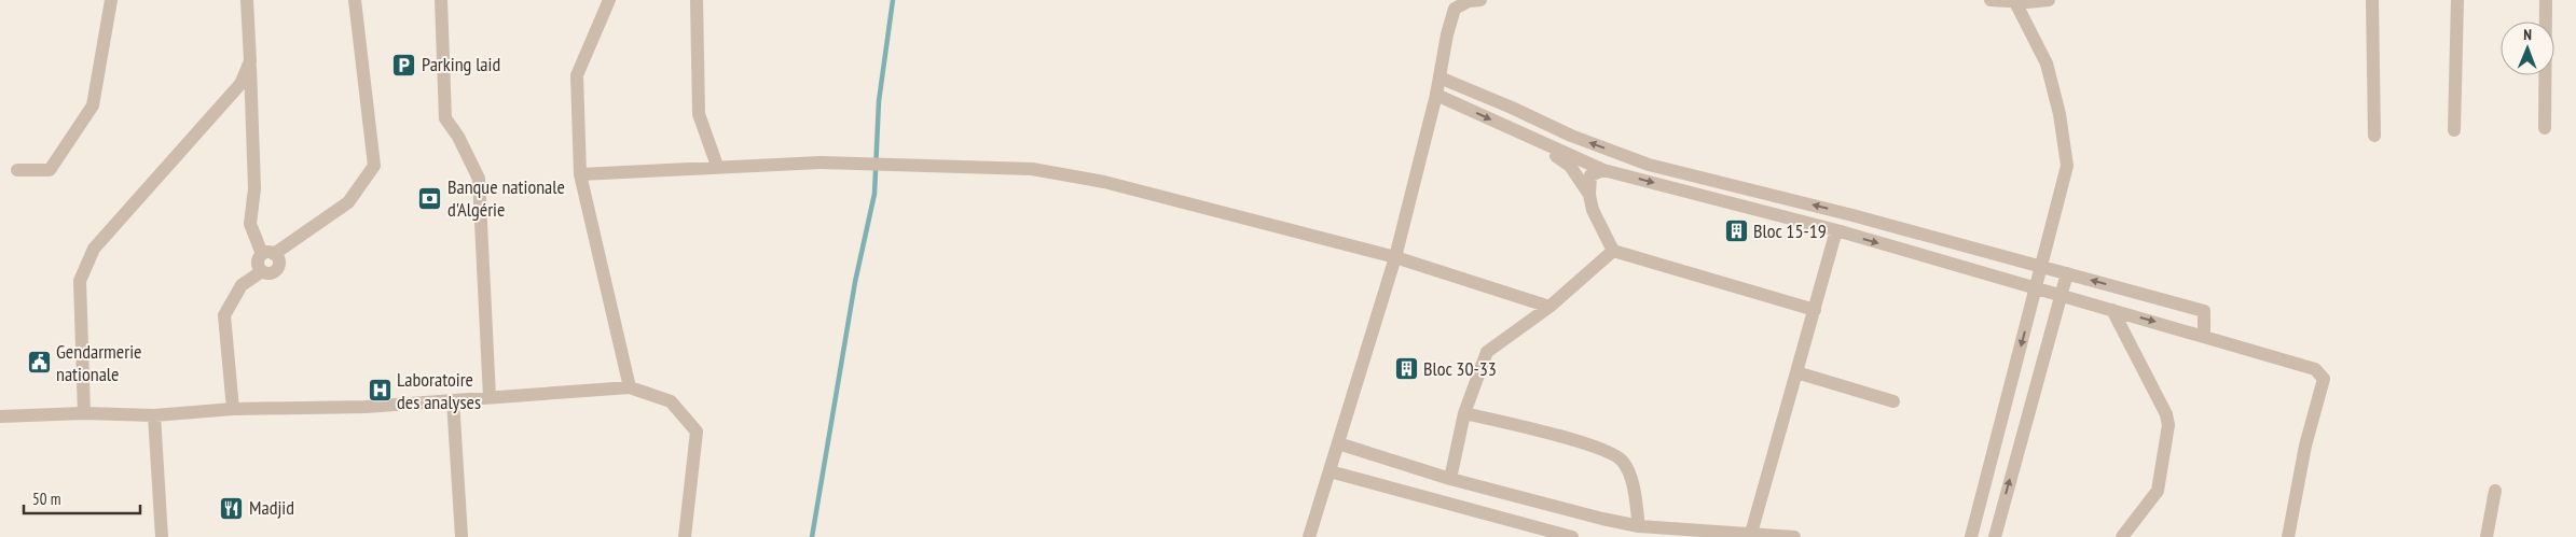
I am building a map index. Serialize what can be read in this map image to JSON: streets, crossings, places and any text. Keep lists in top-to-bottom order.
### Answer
{
  "places": {
    "parking": ["Parking laid"],
    "bank": ["Banque nationale d'Algérie"],
    "building": ["Bloc 15-19", "Bloc 30-33"],
    "public building": ["Gendarmerie nationale"],
    "hospital": ["Laboratoire des analyses"],
    "restaurant": ["Madjid"]
  },
  "scale_bar": "50 m",
  "north": "top"
}
